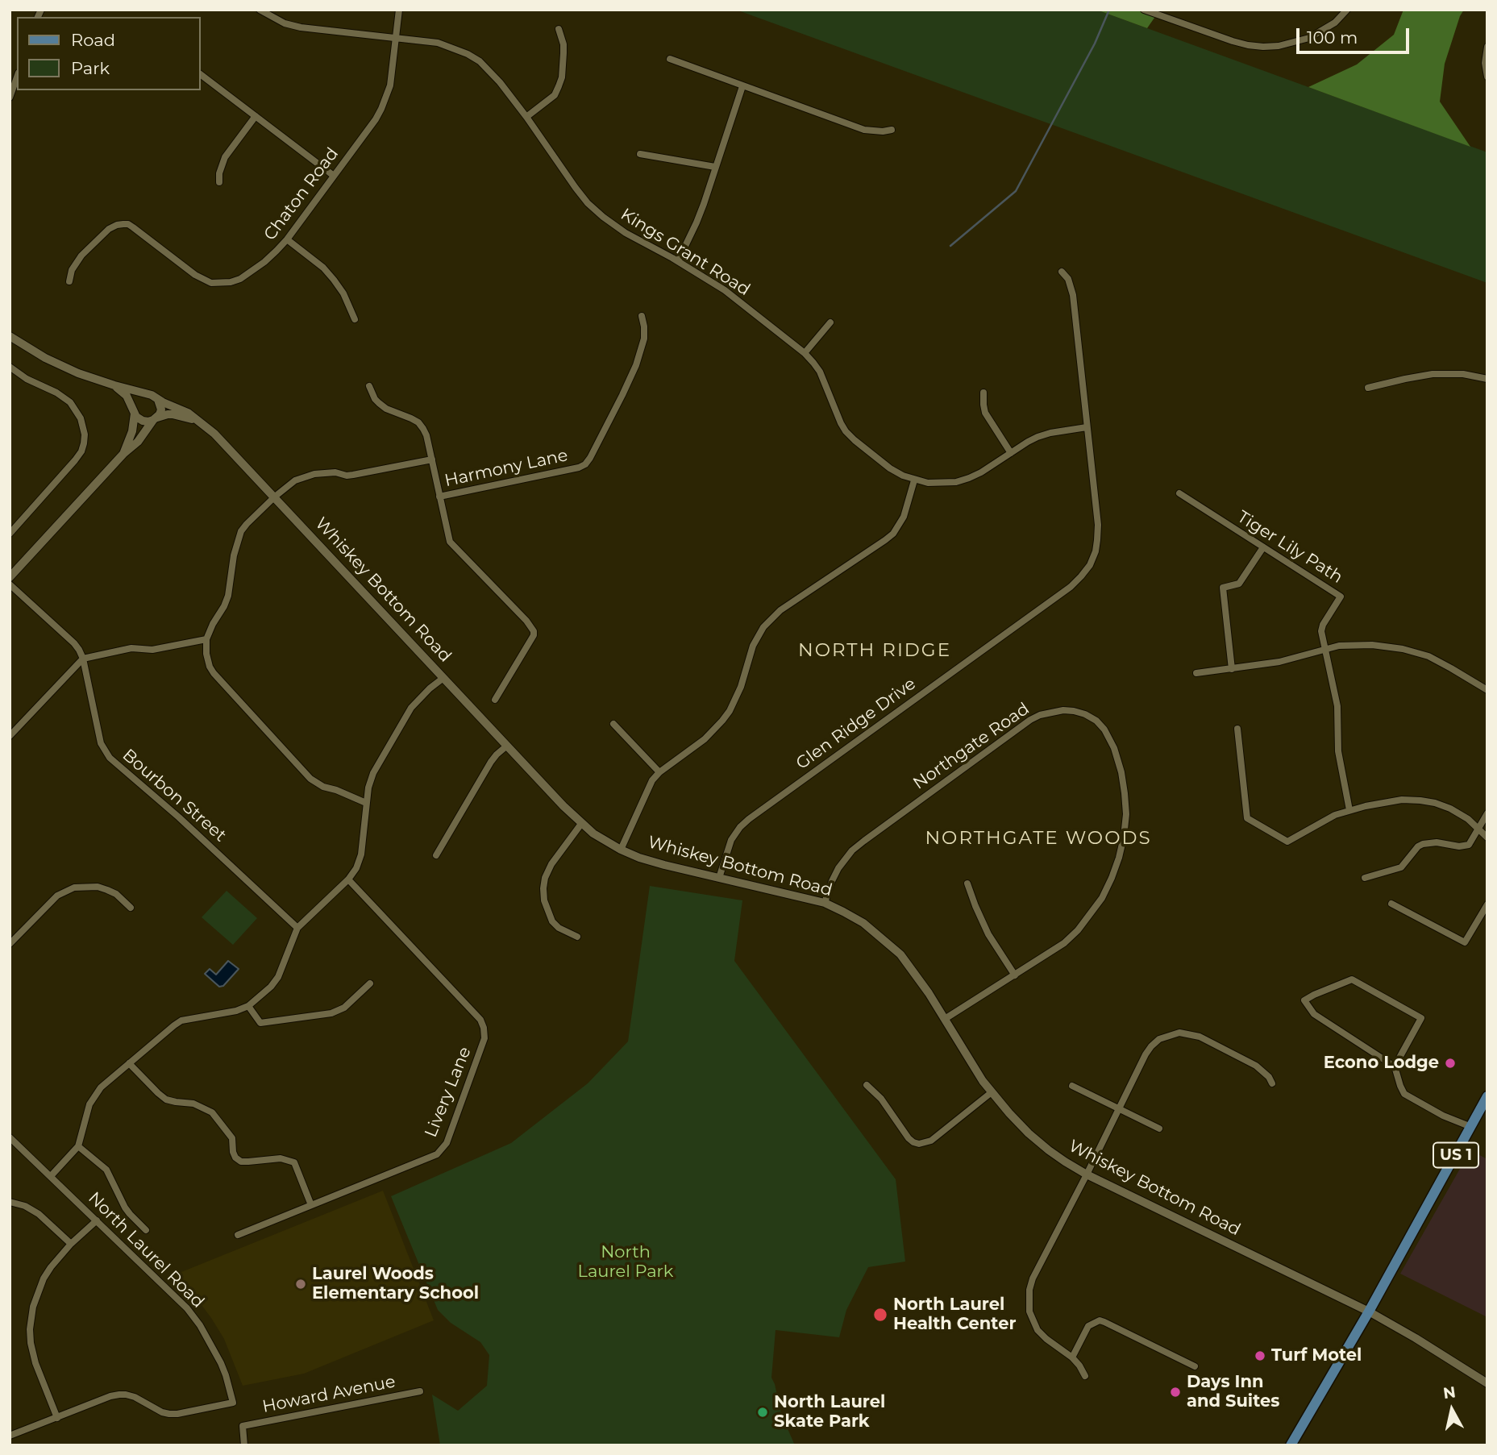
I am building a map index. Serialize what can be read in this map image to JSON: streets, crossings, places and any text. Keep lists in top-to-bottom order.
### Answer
{
  "streets": {
    "main road": ["US 1"],
    "street": [
      "Chaton Road",
      "Kings Grant Road",
      "Harmony Lane",
      "Tiger Lily Path",
      "Whiskey Bottom Road",
      "Glen Ridge Drive",
      "Northgate Road",
      "Bourbon Street",
      "Livery Lane",
      "North Laurel Road",
      "Howard Avenue"
    ]
  },
  "crossings": [
    ["Chaton Road", "Kings Grant Road"],
    ["Kings Grant Road", "Glen Ridge Drive"],
    ["Harmony Lane", "Whiskey Bottom Road"],
    ["Whiskey Bottom Road", "Glen Ridge Drive"],
    ["Whiskey Bottom Road", "Northgate Road"],
    ["Whiskey Bottom Road", "US 1"]
  ],
  "districts": ["NORTH RIDGE", "NORTHGATE WOODS"],
  "parks": ["North Laurel Park"],
  "places": [
    "Econo Lodge",
    "Laurel Woods Elementary School",
    "North Laurel Health Center",
    "Turf Motel",
    "Days Inn and Suites",
    "North Laurel Skate Park"
  ],
  "legend": ["Road", "Park"],
  "scale_bar": "100 m",
  "north": "top"
}
